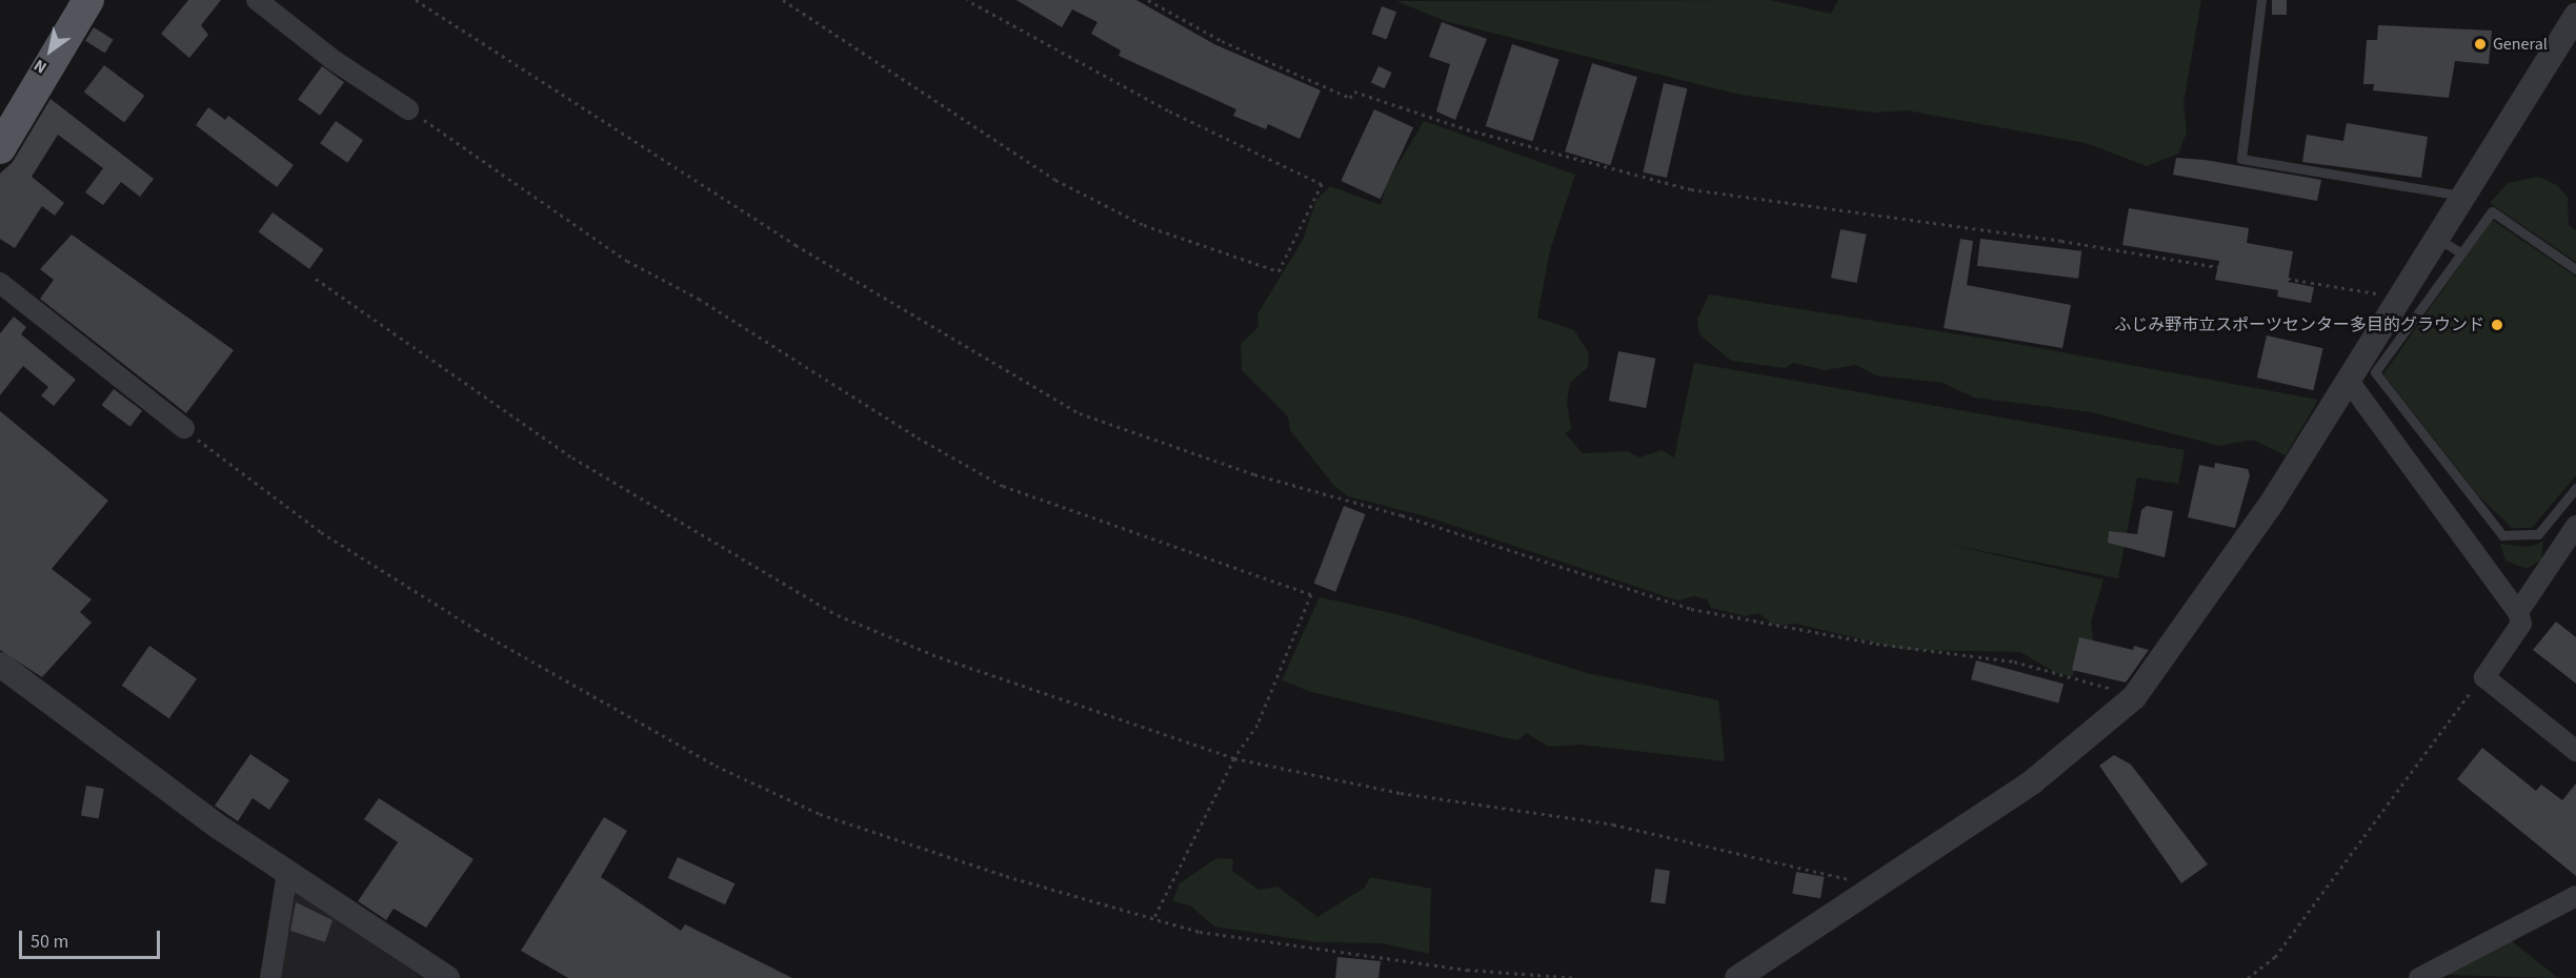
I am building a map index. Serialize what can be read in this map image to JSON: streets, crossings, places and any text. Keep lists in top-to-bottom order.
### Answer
{
  "places": ["General", "ふじみ野市⽴スポーツセンター多⽬的グラウンド"],
  "scale_bar": "50 m",
  "north": "bottom left"
}
